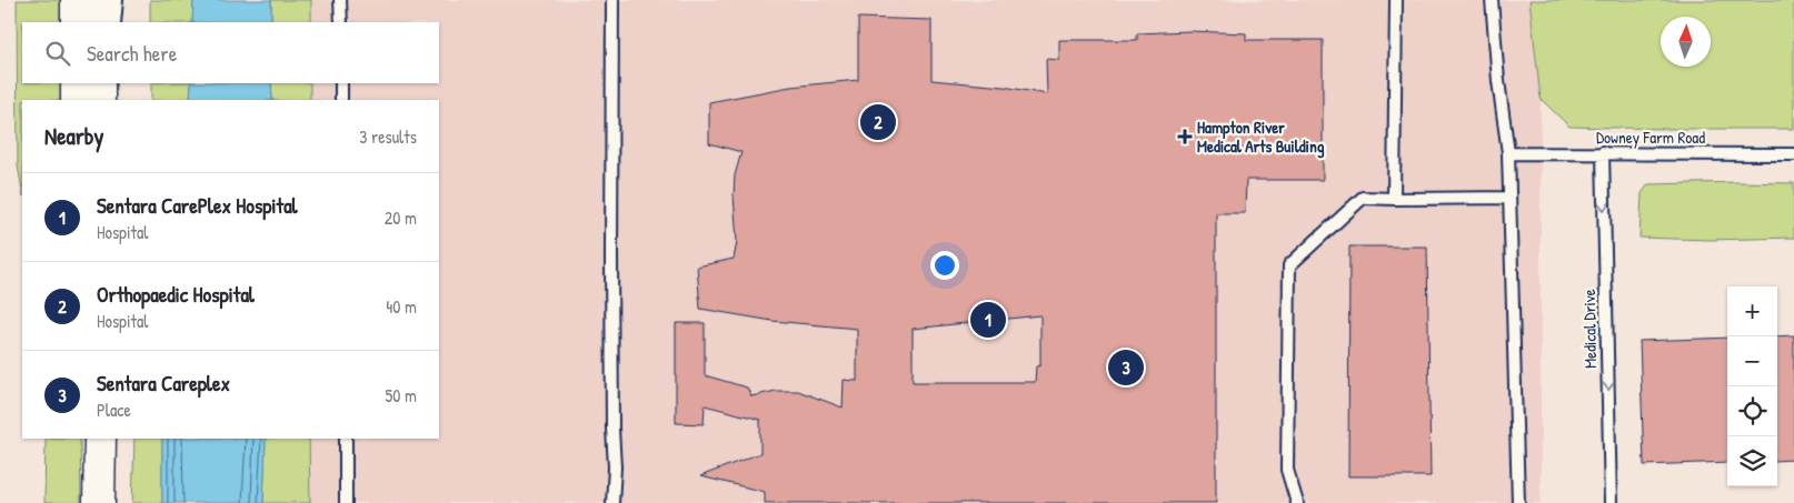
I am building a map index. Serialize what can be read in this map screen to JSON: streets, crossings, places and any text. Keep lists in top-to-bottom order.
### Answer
{
  "streets": {
    "lane": ["Downey Farm Road", "Medical Drive"]
  },
  "crossings": [
    ["Downey Farm Road", "Medical Drive"]
  ],
  "places": {
    "health": ["Hampton River Medical Arts Building"]
  },
  "north": "top",
  "page": {
    "search": "Search here",
    "heading": ["Nearby", "3 results"],
    "pins": ["2", "1", "3"],
    "list": [
      {
        "mark": "1",
        "name": "Sentara CarePlex Hospital",
        "note": "Hospital",
        "value": "20 m"
      },
      {
        "mark": "2",
        "name": "Orthopaedic Hospital",
        "note": "Hospital",
        "value": "40 m"
      },
      {
        "mark": "3",
        "name": "Sentara Careplex",
        "note": "Place",
        "value": "50 m"
      }
    ],
    "map_buttons": ["+", "−"]
  }
}
